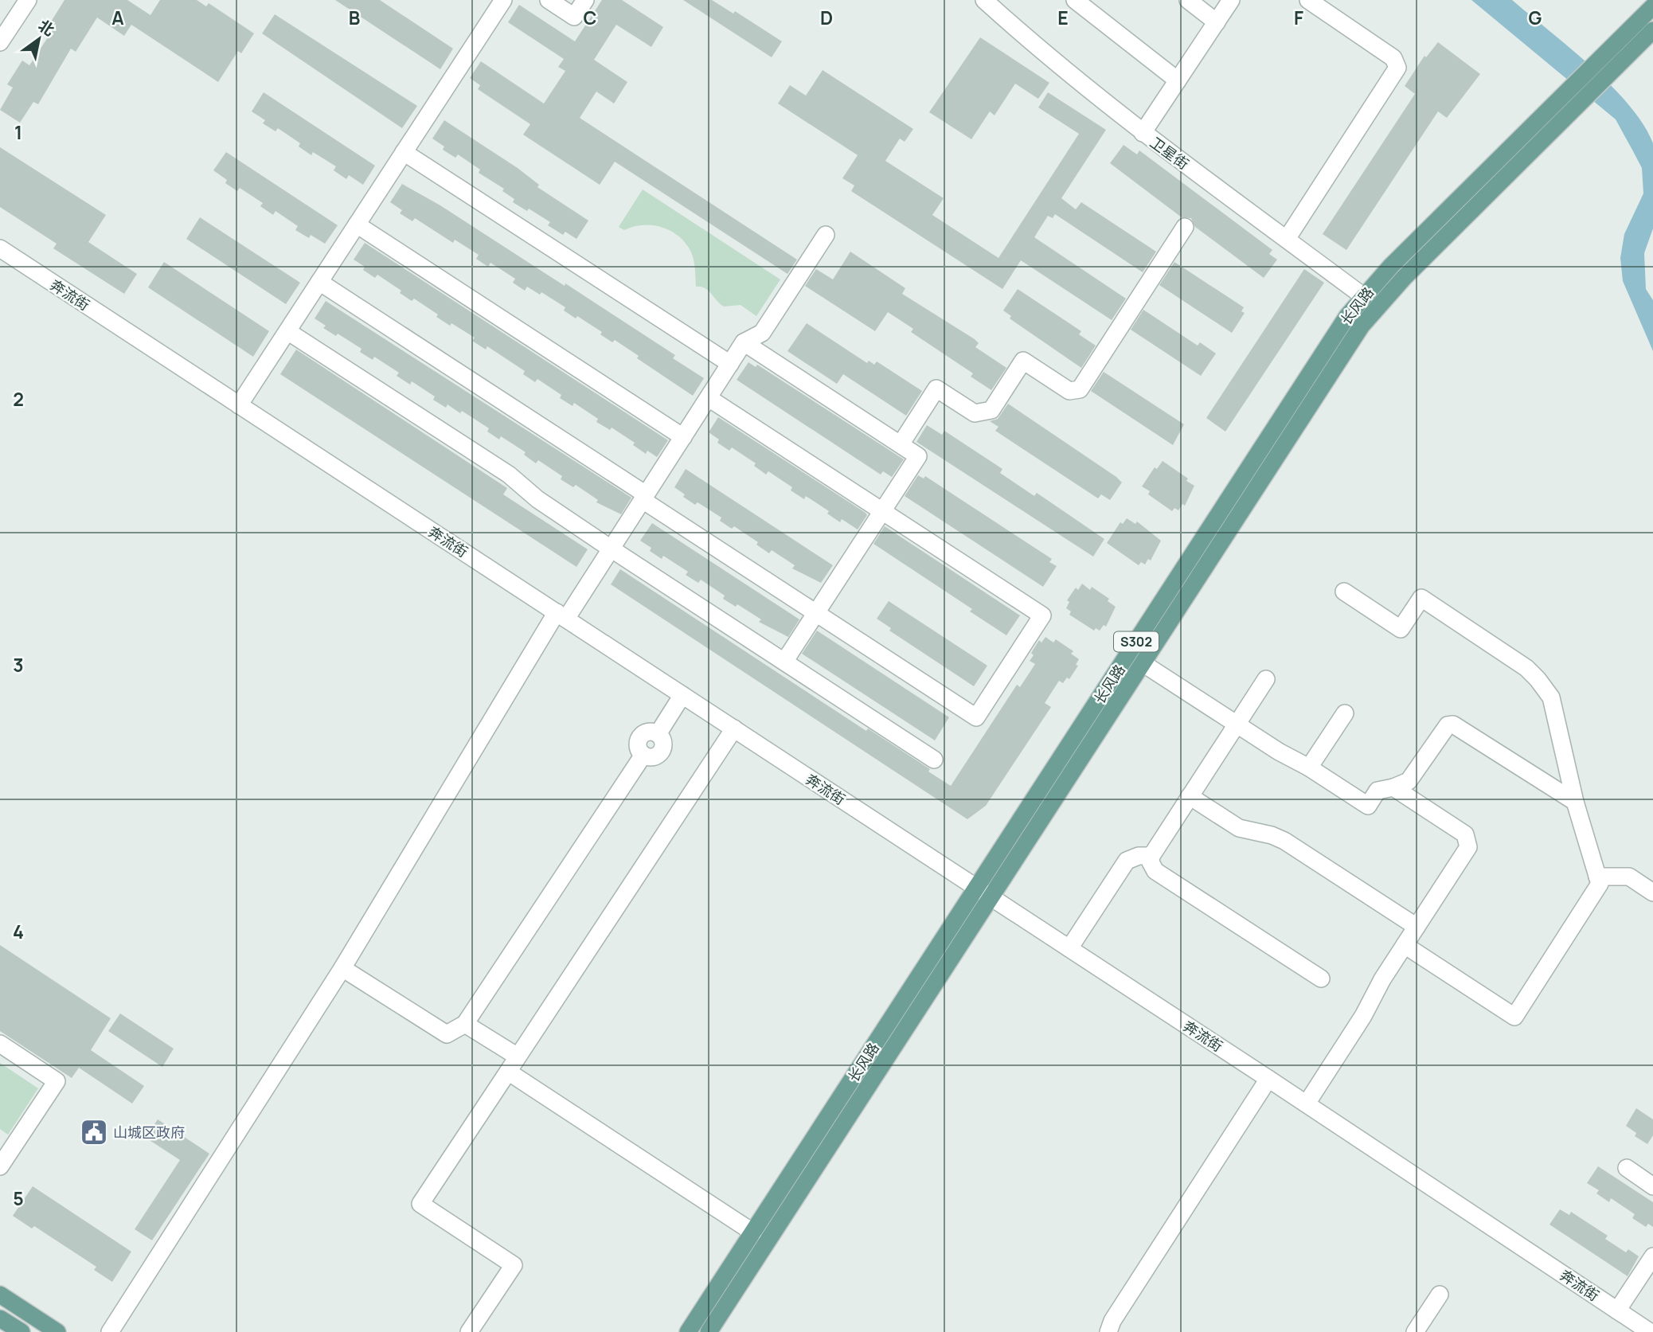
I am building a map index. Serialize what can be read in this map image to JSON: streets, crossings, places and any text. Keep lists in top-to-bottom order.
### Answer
{
  "streets": {
    "main road": ["长风路", "S302"],
    "street": ["卫星街", "奔流街"]
  },
  "crossings": [
    ["卫星街", "长风路"],
    ["奔流街", "长风路"]
  ],
  "places": {
    "public building": ["山城区政府"]
  },
  "north": "top right",
  "grid": {
    "columns": [
      "A",
      "B",
      "C",
      "D",
      "E",
      "F",
      "G"
    ],
    "rows": [
      "1",
      "2",
      "3",
      "4",
      "5"
    ]
  }
}
